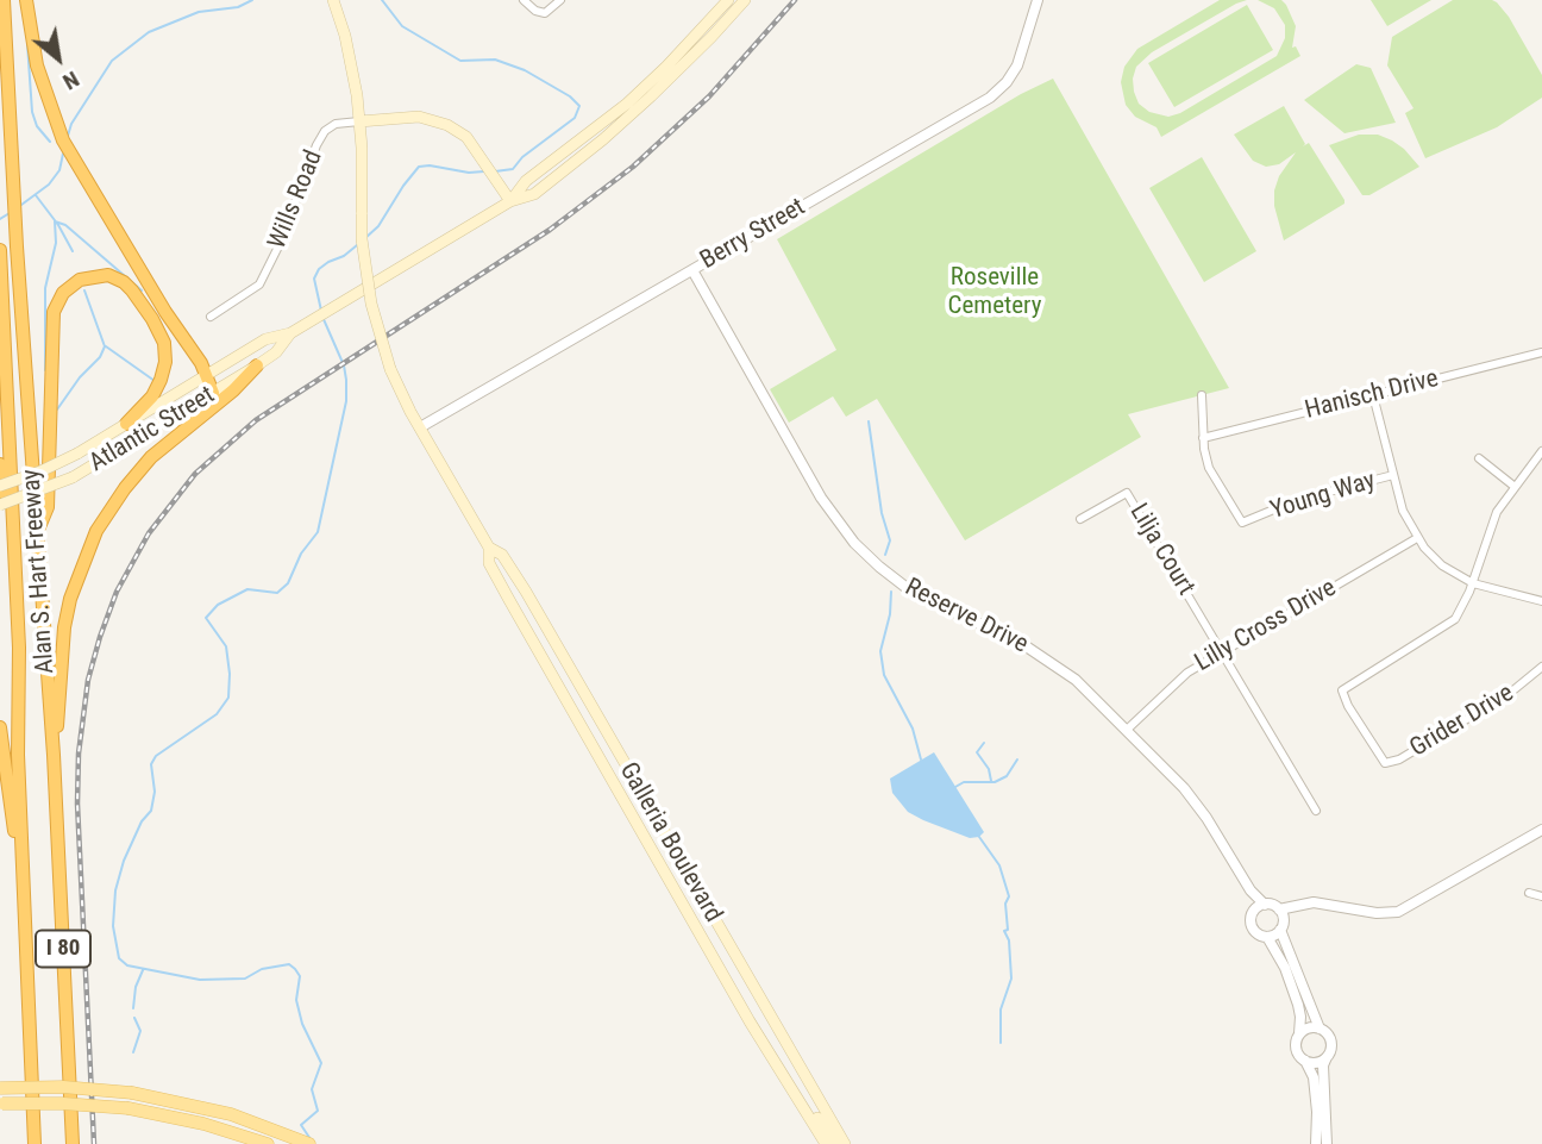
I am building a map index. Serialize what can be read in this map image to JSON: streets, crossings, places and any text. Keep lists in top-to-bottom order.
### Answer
{
  "streets": {
    "highway": ["Alan S. Hart Freeway", "I 80"],
    "main road": ["Wills Road", "Atlantic Street", "Galleria Boulevard"],
    "street": [
      "Berry Street",
      "Hanisch Drive",
      "Young Way",
      "Lilja Court",
      "Reserve Drive",
      "Lilly Cross Drive",
      "Grider Drive"
    ]
  },
  "crossings": [
    ["Wills Road", "Atlantic Street"],
    ["Wills Road", "Galleria Boulevard"],
    ["Berry Street", "Reserve Drive"],
    ["Berry Street", "Galleria Boulevard"],
    ["Hanisch Drive", "Young Way"],
    ["Lilja Court", "Lilly Cross Drive"],
    ["Reserve Drive", "Lilly Cross Drive"]
  ],
  "parks": ["Roseville Cemetery"],
  "north": "bottom right"
}
